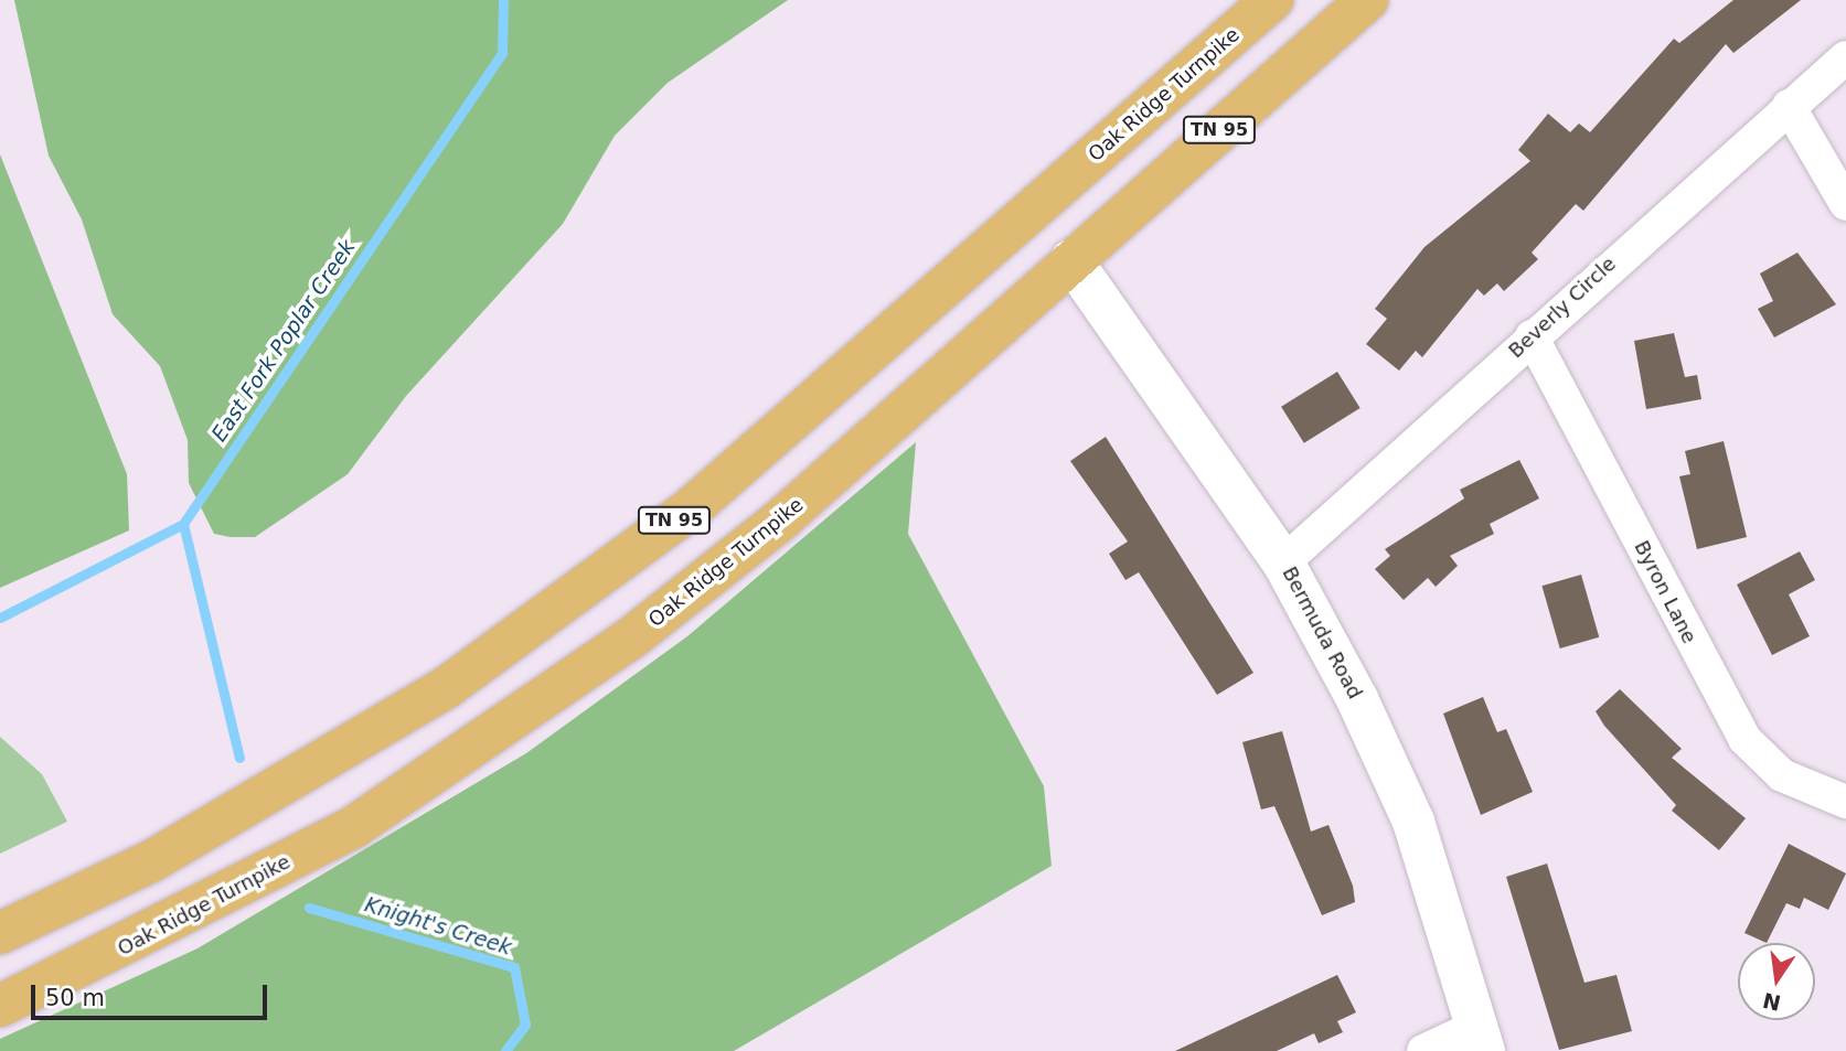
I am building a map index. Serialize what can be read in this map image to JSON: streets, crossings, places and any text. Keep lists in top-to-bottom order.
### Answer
{
  "streets": {
    "highway": ["Oak Ridge Turnpike", "TN 95"],
    "street": ["Beverly Circle", "Byron Lane", "Bermuda Road"]
  },
  "crossings": [
    ["Oak Ridge Turnpike", "Bermuda Road"],
    ["Beverly Circle", "Byron Lane"],
    ["Beverly Circle", "Bermuda Road"]
  ],
  "water": ["East Fork Poplar Creek", "Knight's Creek"],
  "scale_bar": "50 m",
  "north": "bottom"
}
